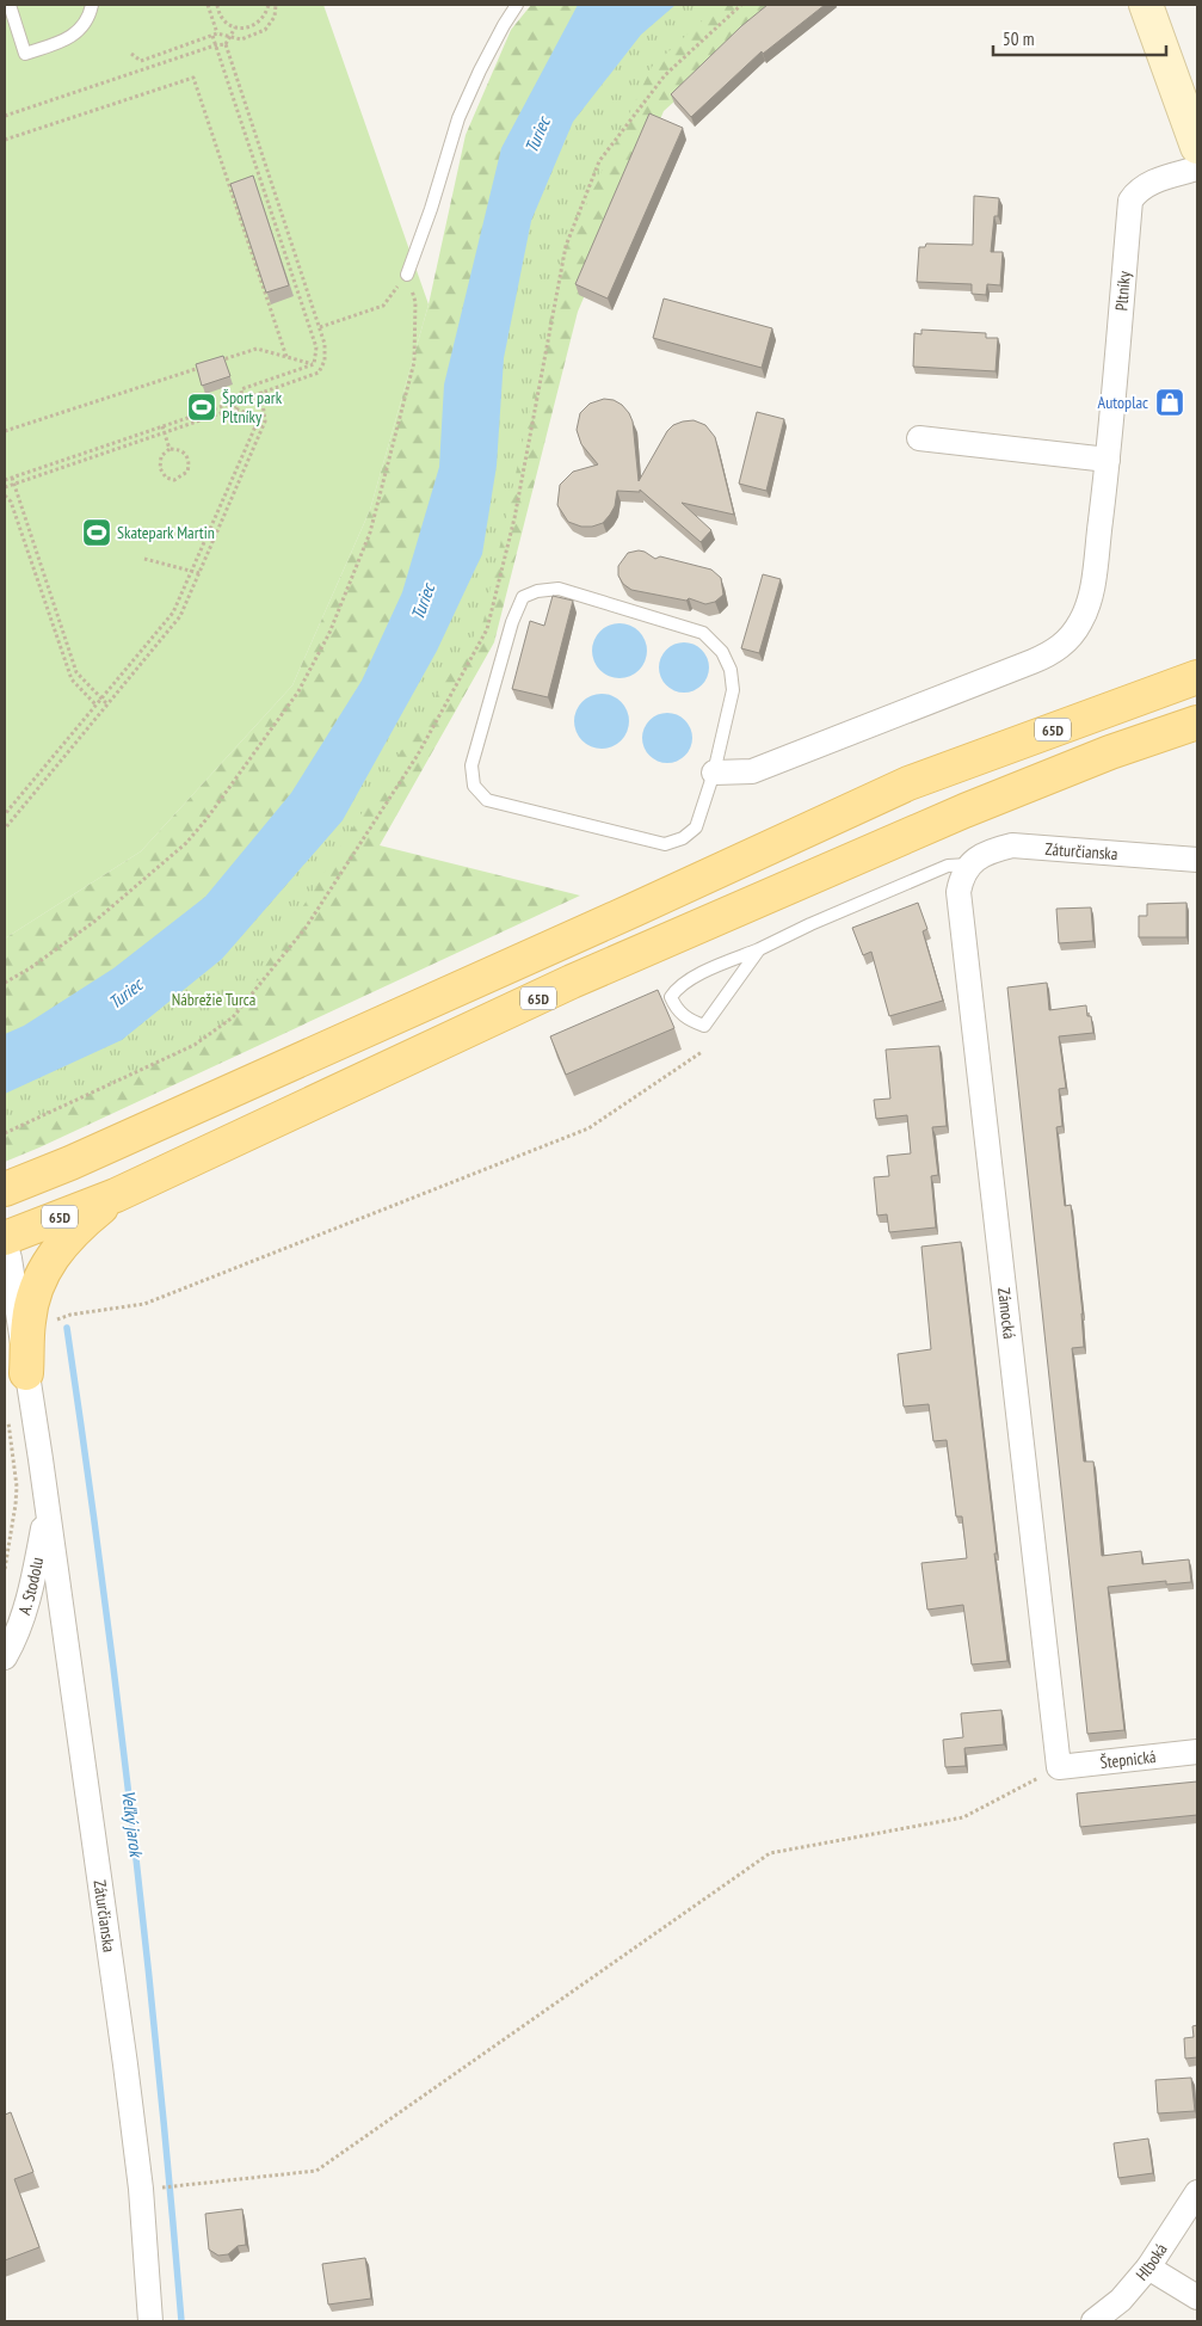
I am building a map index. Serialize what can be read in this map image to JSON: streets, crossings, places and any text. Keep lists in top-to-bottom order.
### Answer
{
  "streets": {
    "main road": ["65D"],
    "street": [
      "Pltníky",
      "Záturčianska",
      "Zámocká",
      "A. Stodolu",
      "Štepnická",
      "Hlboká"
    ]
  },
  "crossings": [
    ["Záturčianska", "Zámocká"],
    ["Záturčianska", "A. Stodolu"],
    ["Zámocká", "Štepnická"]
  ],
  "water": ["Turiec", "Veľký jarok"],
  "parks": ["Nábrežie Turca"],
  "places": {
    "shop": ["Autoplac"],
    "sports": ["Šport park Pltníky", "Skatepark Martin"]
  },
  "scale_bar": "50 m"
}
